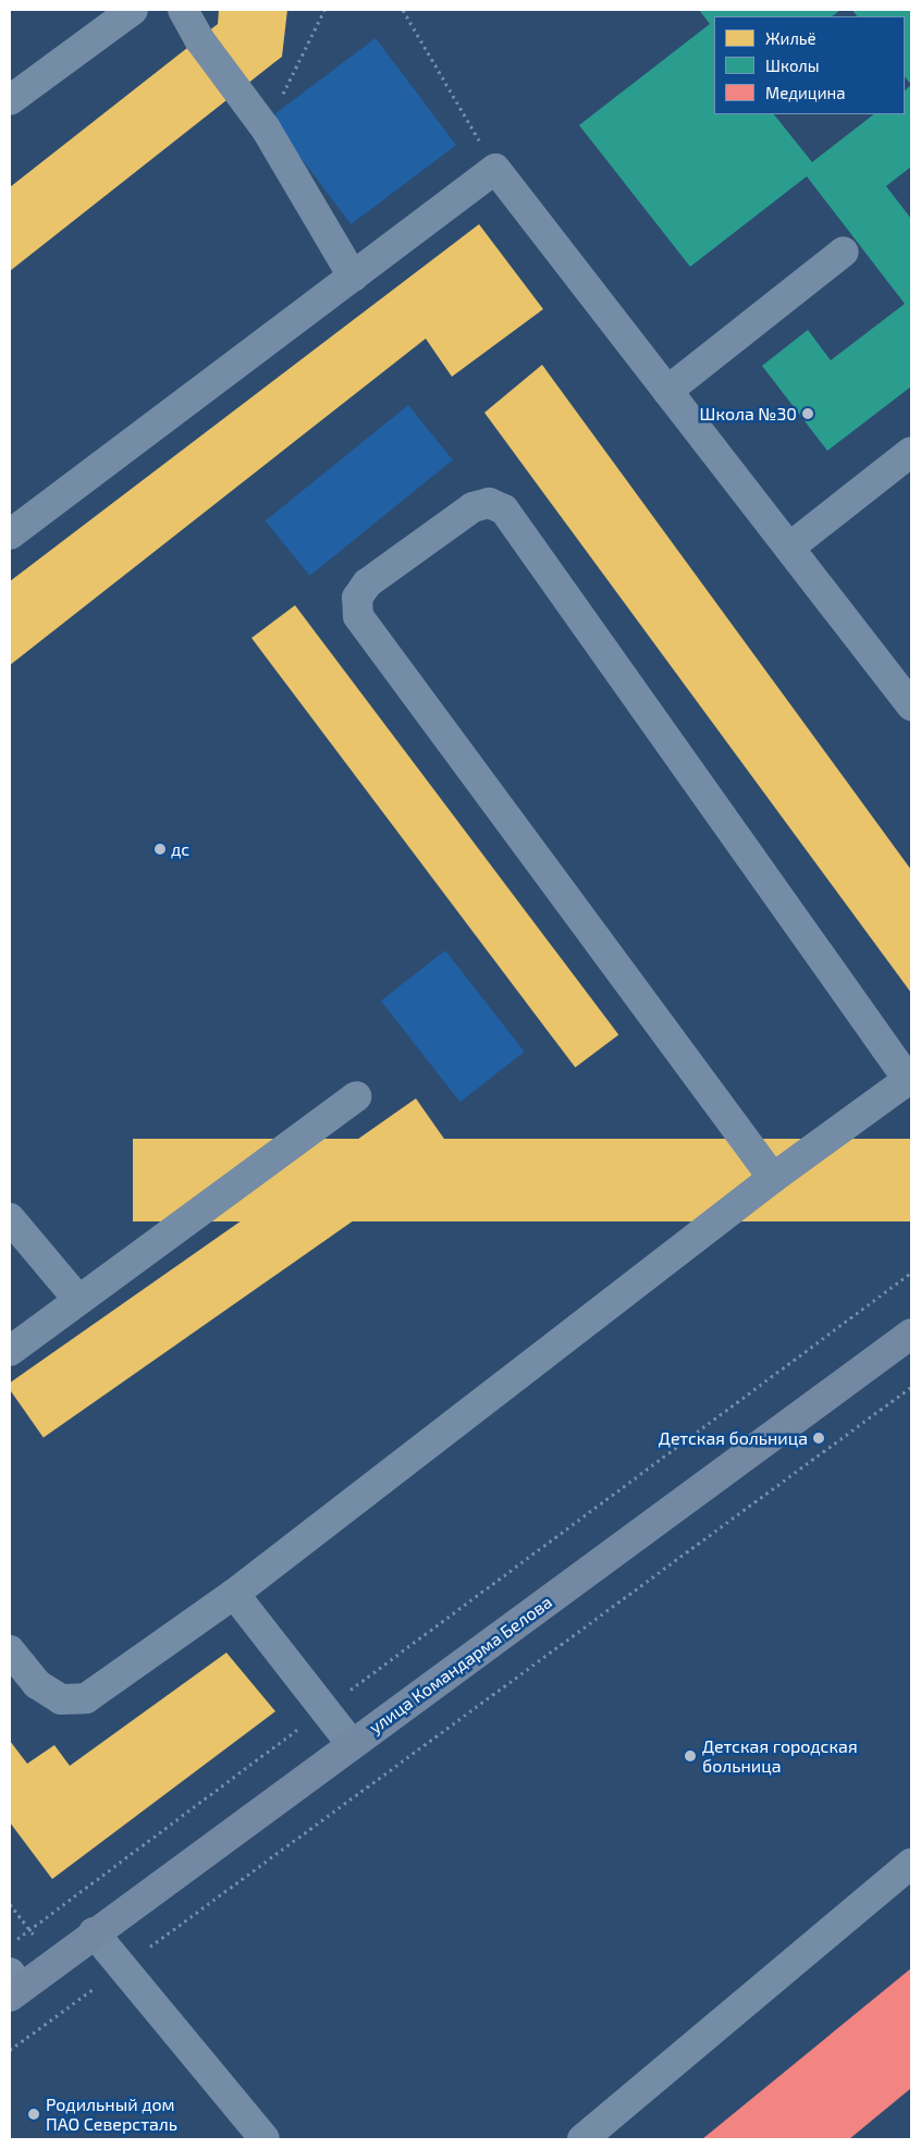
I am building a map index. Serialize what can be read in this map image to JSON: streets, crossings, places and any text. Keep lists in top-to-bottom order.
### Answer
{
  "streets": {
    "main road": ["улица Командарма Белова"]
  },
  "places": [
    "Школа №30",
    "дс",
    "Детская больница",
    "Детская городская больница",
    "Родильный дом ПАО Северсталь"
  ],
  "legend": ["Жильё", "Школы", "Медицина"]
}
